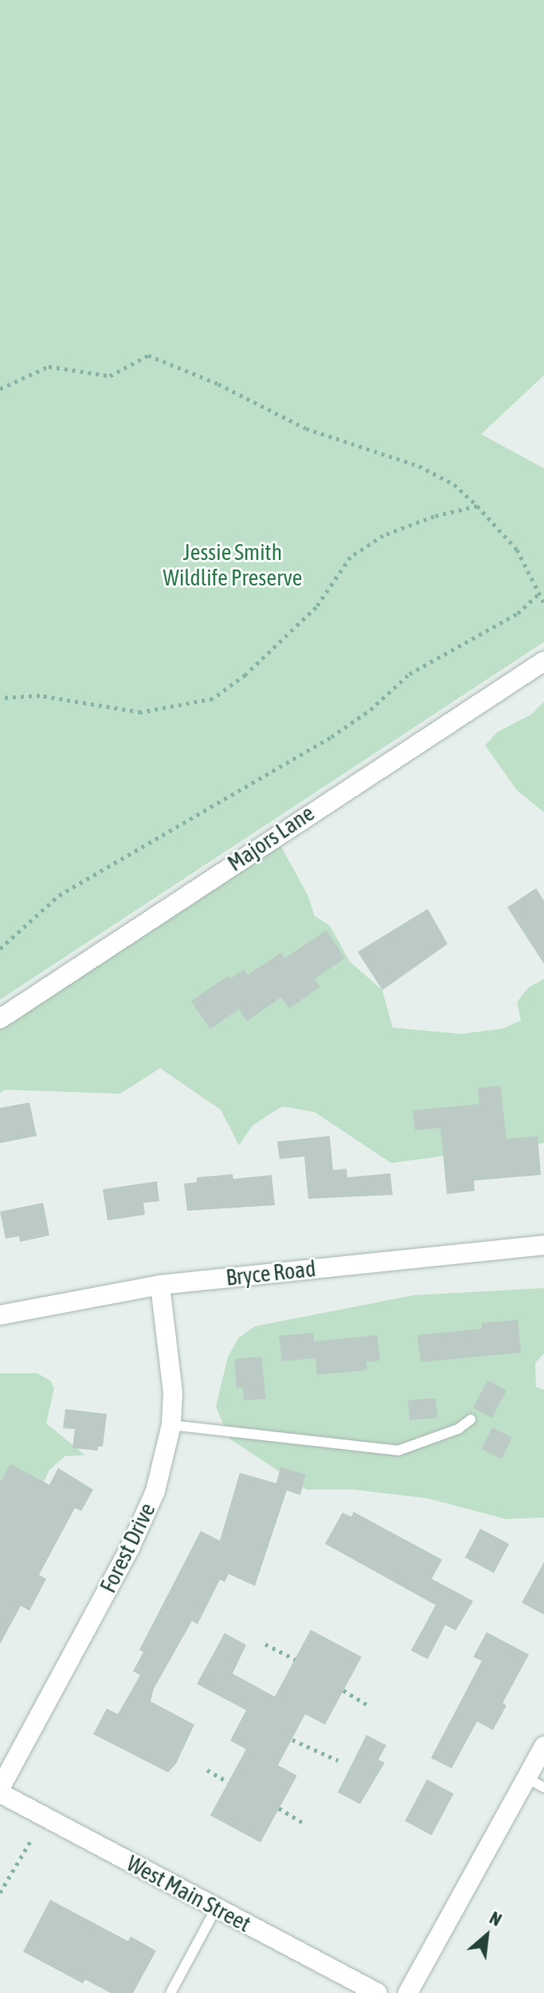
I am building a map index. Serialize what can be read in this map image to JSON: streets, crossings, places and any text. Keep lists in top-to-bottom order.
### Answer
{
  "streets": {
    "street": [
      "Majors Lane",
      "Bryce Road",
      "Forest Drive",
      "West Main Street"
    ]
  },
  "crossings": [
    ["Bryce Road", "Forest Drive"],
    ["Forest Drive", "West Main Street"]
  ],
  "parks": ["Jessie Smith Wildlife Preserve"],
  "north": "top right"
}
